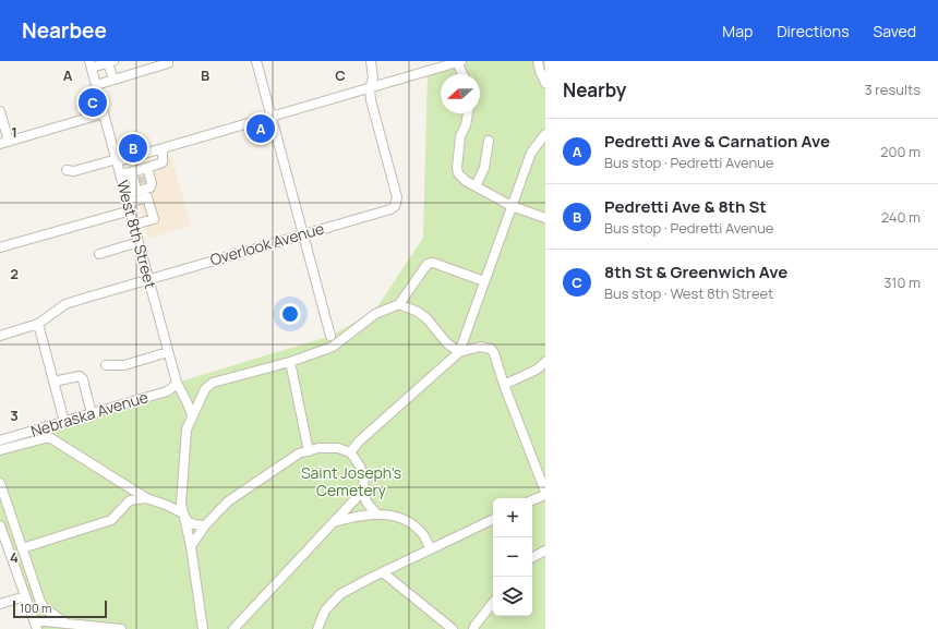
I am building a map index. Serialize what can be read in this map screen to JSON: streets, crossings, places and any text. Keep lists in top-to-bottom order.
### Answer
{
  "streets": {
    "street": ["West 8th Street", "Overlook Avenue", "Nebraska Avenue"]
  },
  "crossings": [
    ["West 8th Street", "Overlook Avenue"],
    ["West 8th Street", "Nebraska Avenue"]
  ],
  "parks": ["Saint Joseph’s Cemetery"],
  "scale_bar": "100 m",
  "north": "left",
  "page": {
    "header": "Nearbee",
    "nav": ["Map", "Directions", "Saved"],
    "heading": ["Nearby", "3 results"],
    "pins": ["C", "A", "B"],
    "list": [
      {
        "mark": "A",
        "name": "Pedretti Ave & Carnation Ave",
        "note": "Bus stop · Pedretti Avenue",
        "value": "200 m"
      },
      {
        "mark": "B",
        "name": "Pedretti Ave & 8th St",
        "note": "Bus stop · Pedretti Avenue",
        "value": "240 m"
      },
      {
        "mark": "C",
        "name": "8th St & Greenwich Ave",
        "note": "Bus stop · West 8th Street",
        "value": "310 m"
      }
    ],
    "map_buttons": ["+", "−"],
    "scale": "100 m"
  },
  "grid": {
    "columns": ["A", "B", "C"],
    "rows": [
      "1",
      "2",
      "3",
      "4"
    ]
  }
}
